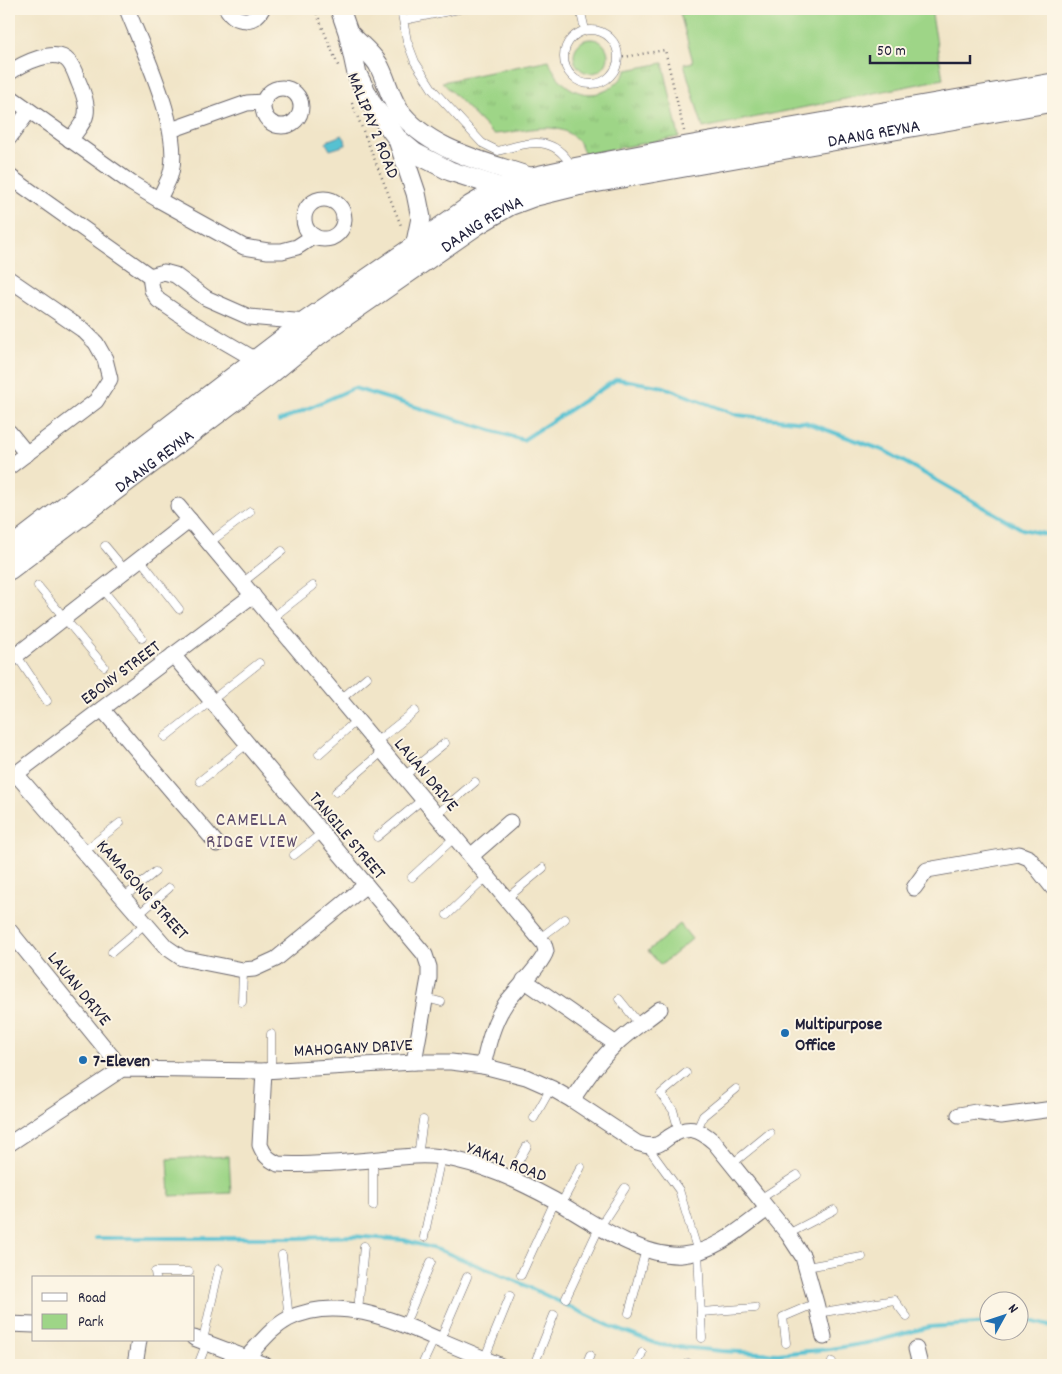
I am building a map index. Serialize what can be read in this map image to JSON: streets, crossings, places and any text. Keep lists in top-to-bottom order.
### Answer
{
  "streets": {
    "main road": ["DAANG REYNA"],
    "street": [
      "EBONY STREET",
      "LAUAN DRIVE",
      "TANGILE STREET",
      "KAMAGONG STREET",
      "MAHOGANY DRIVE",
      "YAKAL ROAD"
    ],
    "path": ["MALIPAY 2 ROAD"]
  },
  "crossings": [
    ["MALIPAY 2 ROAD", "DAANG REYNA"],
    ["EBONY STREET", "LAUAN DRIVE"],
    ["EBONY STREET", "TANGILE STREET"],
    ["EBONY STREET", "KAMAGONG STREET"],
    ["LAUAN DRIVE", "MAHOGANY DRIVE"],
    ["TANGILE STREET", "KAMAGONG STREET"],
    ["TANGILE STREET", "MAHOGANY DRIVE"],
    ["MAHOGANY DRIVE", "YAKAL ROAD"]
  ],
  "districts": ["CAMELLA RIDGE VIEW"],
  "places": ["Multipurpose Office", "7-Eleven"],
  "legend": ["Road", "Park"],
  "scale_bar": "50 m",
  "north": "top right"
}
